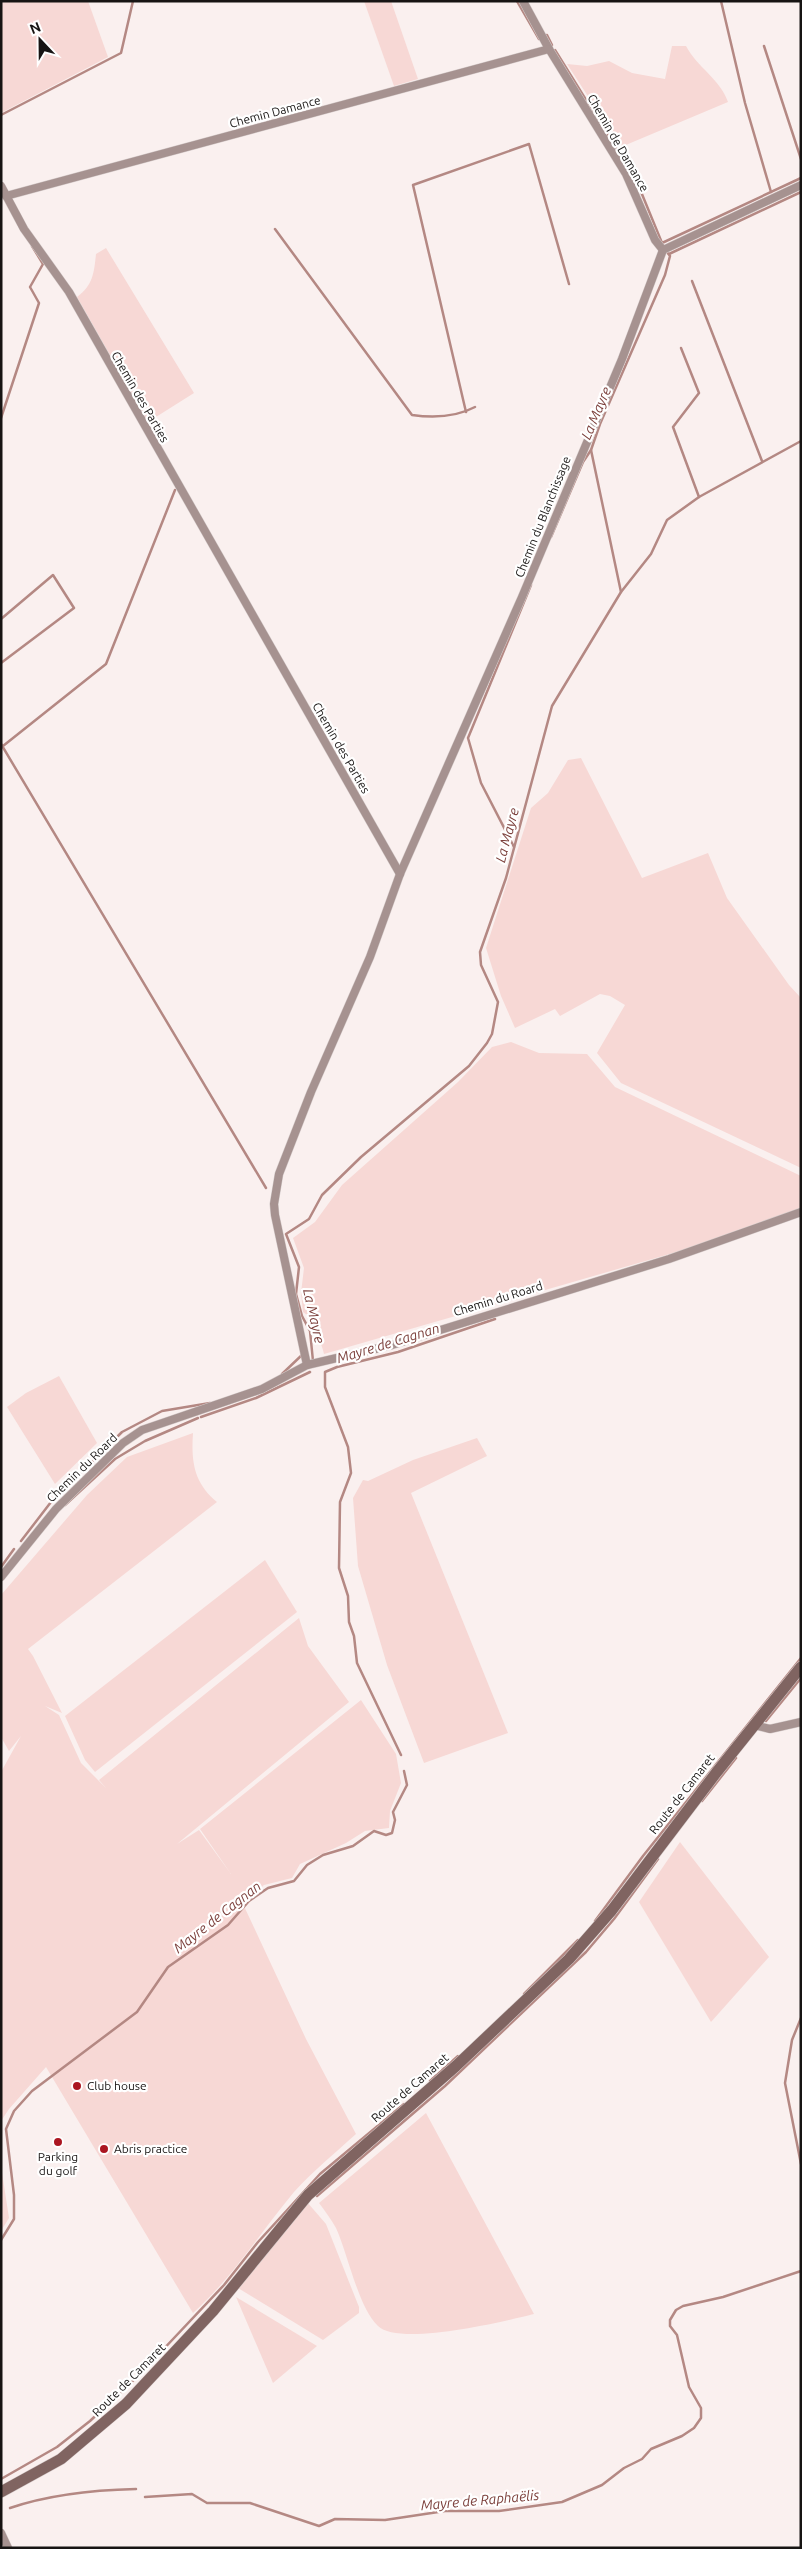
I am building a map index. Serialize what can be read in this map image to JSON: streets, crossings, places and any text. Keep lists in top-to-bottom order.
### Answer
{
  "streets": {
    "main road": ["Route de Camaret"],
    "street": [
      "Chemin Damance",
      "Chemin de Damance",
      "Chemin des Parties",
      "Chemin du Blanchissage",
      "Chemin du Roard"
    ]
  },
  "crossings": [
    ["Chemin Damance", "Chemin de Damance"],
    ["Chemin Damance", "Chemin des Parties"],
    ["Chemin de Damance", "Chemin du Blanchissage"],
    ["Chemin des Parties", "Chemin du Blanchissage"]
  ],
  "water": ["La Mayre", "Mayre de Cagnan", "Mayre de Raphaëlis"],
  "places": ["Club house", "Parking du golf", "Abris practice"],
  "north": "top"
}
